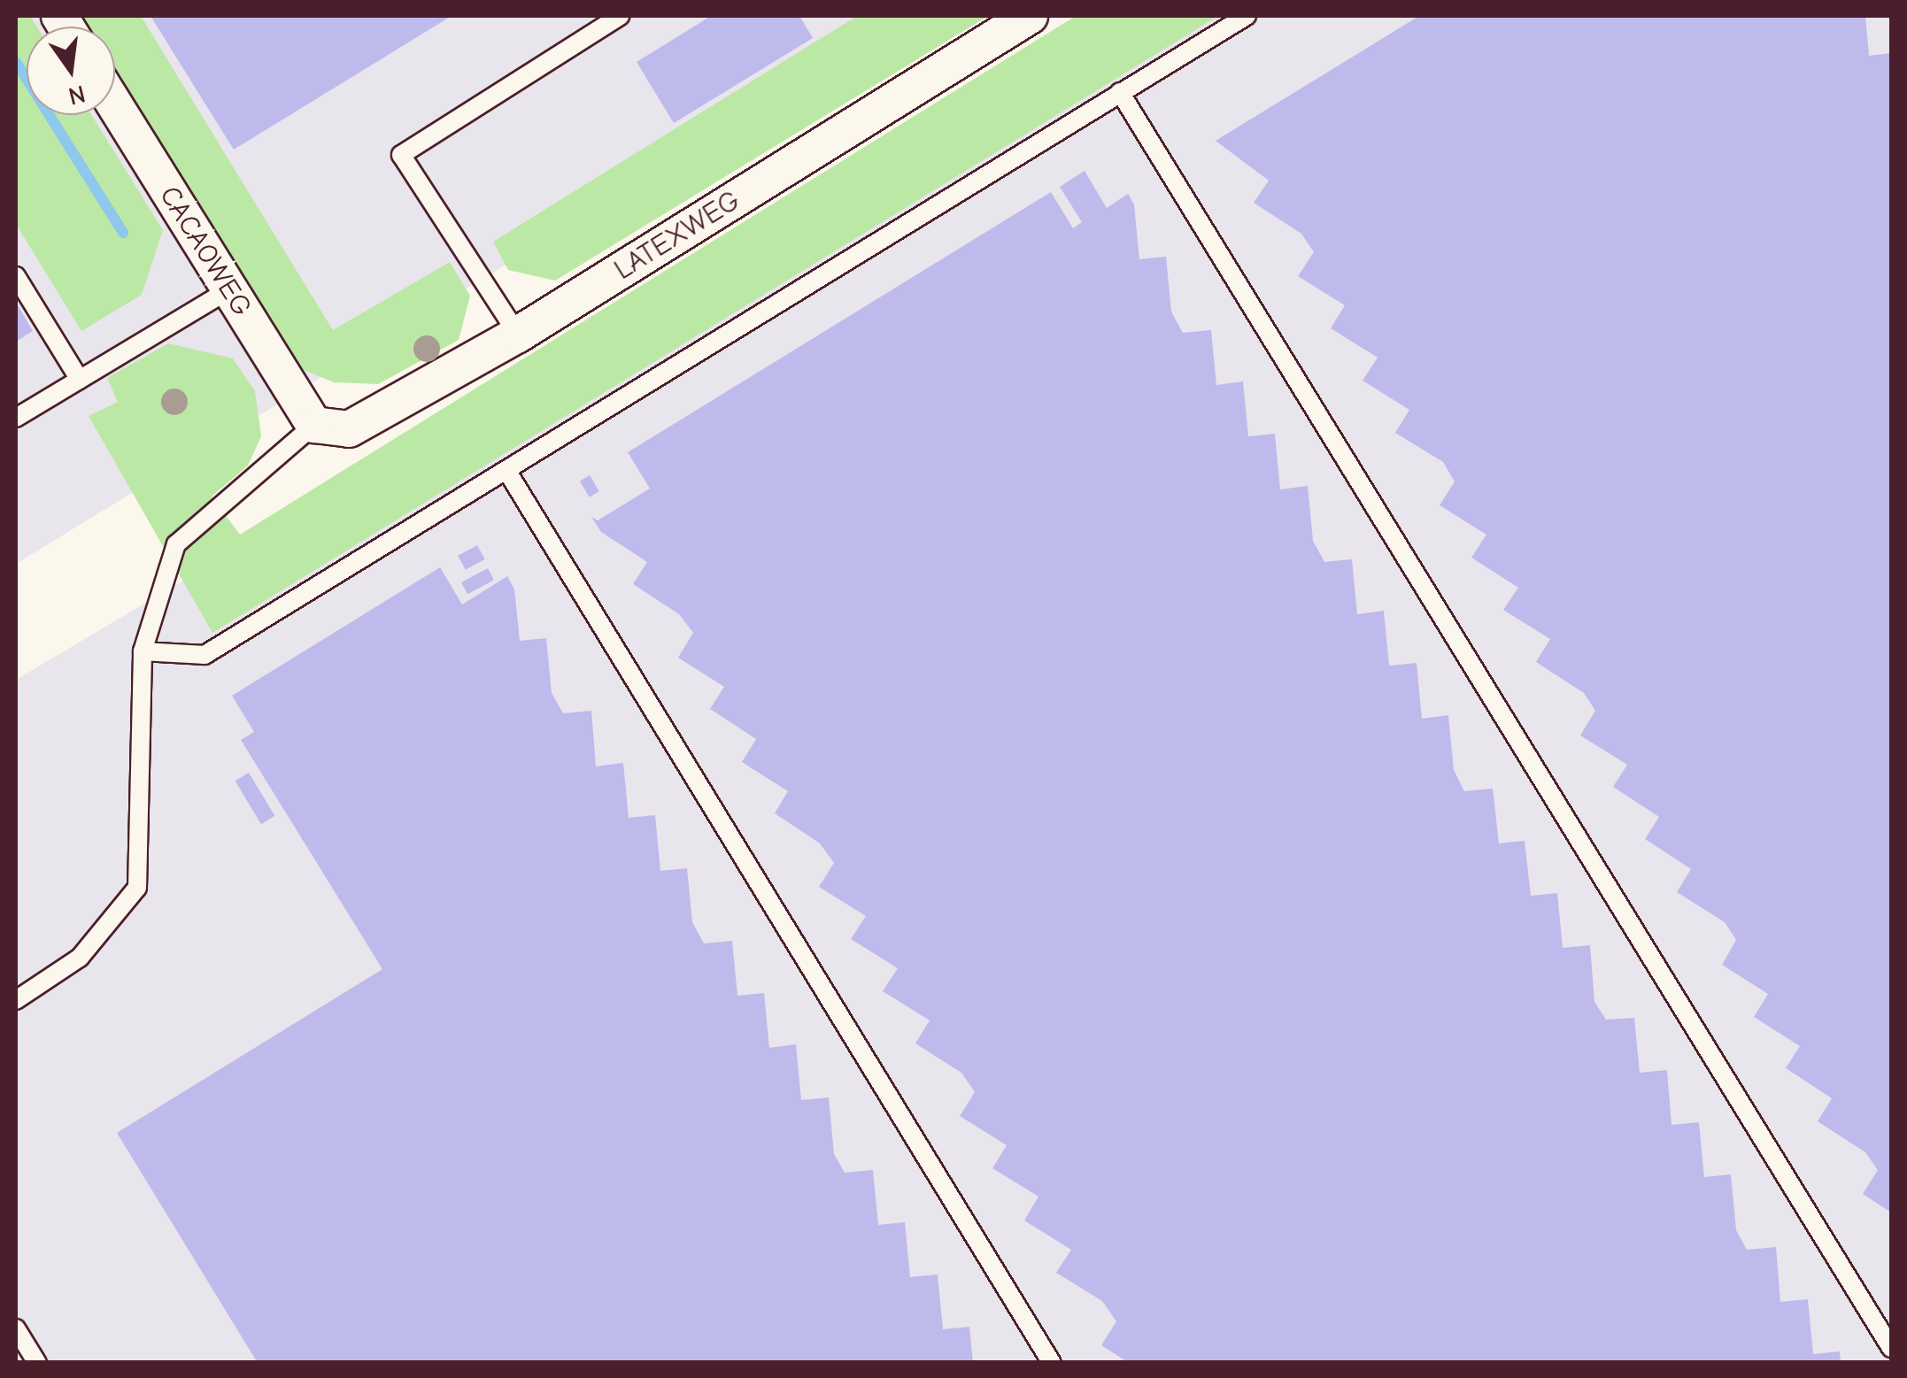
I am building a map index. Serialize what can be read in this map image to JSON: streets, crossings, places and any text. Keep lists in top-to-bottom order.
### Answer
{
  "streets": {
    "street": ["LATEXWEG", "CACAOWEG"]
  },
  "crossings": [
    ["LATEXWEG", "CACAOWEG"]
  ],
  "north": "bottom"
}
